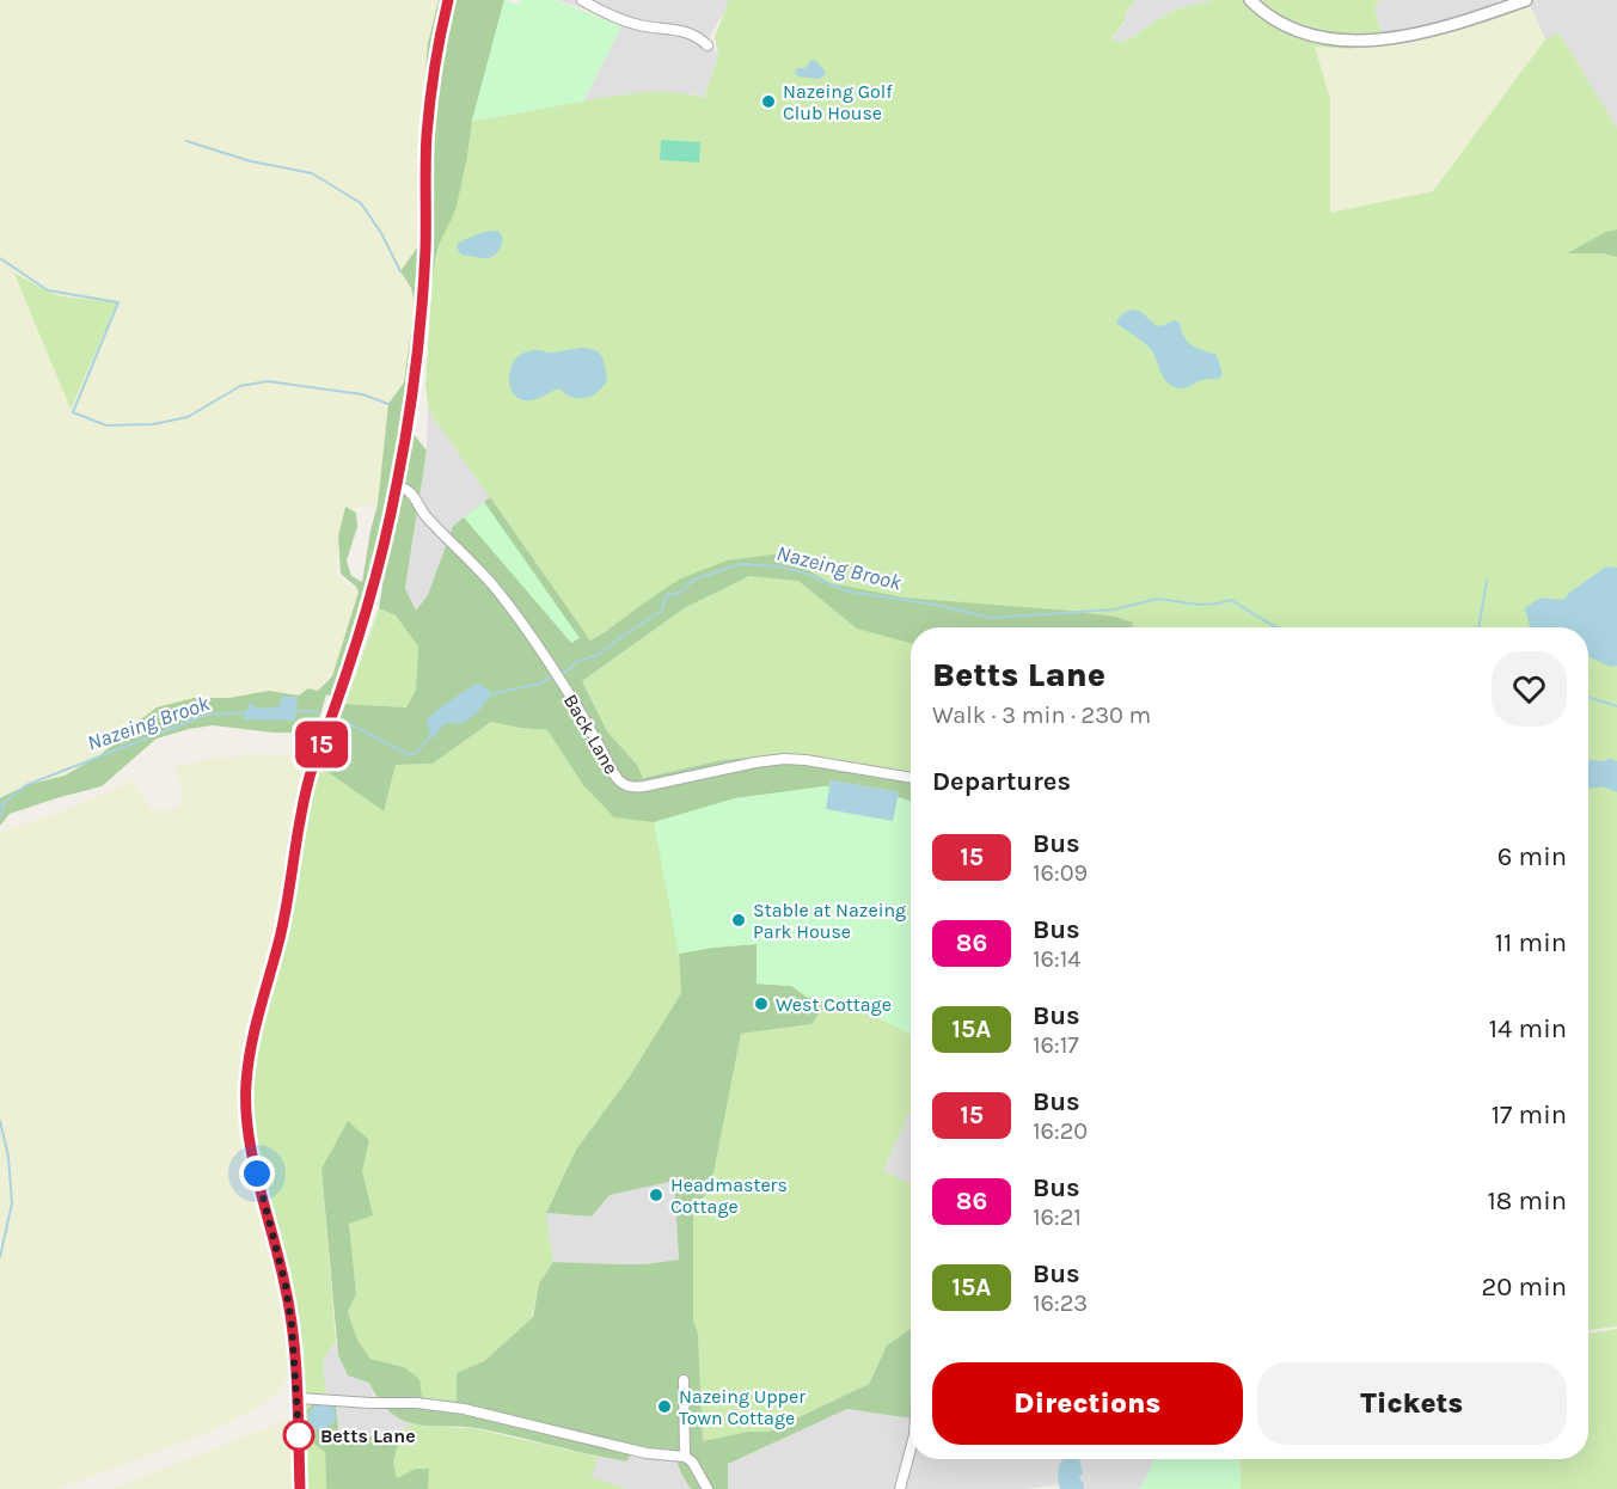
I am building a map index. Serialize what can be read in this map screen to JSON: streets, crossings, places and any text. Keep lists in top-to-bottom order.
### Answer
{
  "streets": {
    "street": ["Back Lane"]
  },
  "water": ["Nazeing Brook"],
  "places": [
    "Nazeing Golf Club House",
    "Stable at Nazeing Park House",
    "West Cottage",
    "Headmasters Cottage",
    "Nazeing Upper Town Cottage",
    "Betts Lane"
  ],
  "lines": ["bus line 15"],
  "page": {
    "on_map": "15",
    "heading": [
      ["Betts Lane", "Walk · 3 min · 230 m"],
      "Departures"
    ],
    "list": [
      {
        "mark": "15",
        "name": "Bus",
        "note": "16:09",
        "value": "6 min"
      },
      {
        "mark": "86",
        "name": "Bus",
        "note": "16:14",
        "value": "11 min"
      },
      {
        "mark": "15A",
        "name": "Bus",
        "note": "16:17",
        "value": "14 min"
      },
      {
        "mark": "15",
        "name": "Bus",
        "note": "16:20",
        "value": "17 min"
      },
      {
        "mark": "86",
        "name": "Bus",
        "note": "16:21",
        "value": "18 min"
      },
      {
        "mark": "15A",
        "name": "Bus",
        "note": "16:23",
        "value": "20 min"
      }
    ],
    "buttons": ["Directions", "Tickets"]
  }
}
